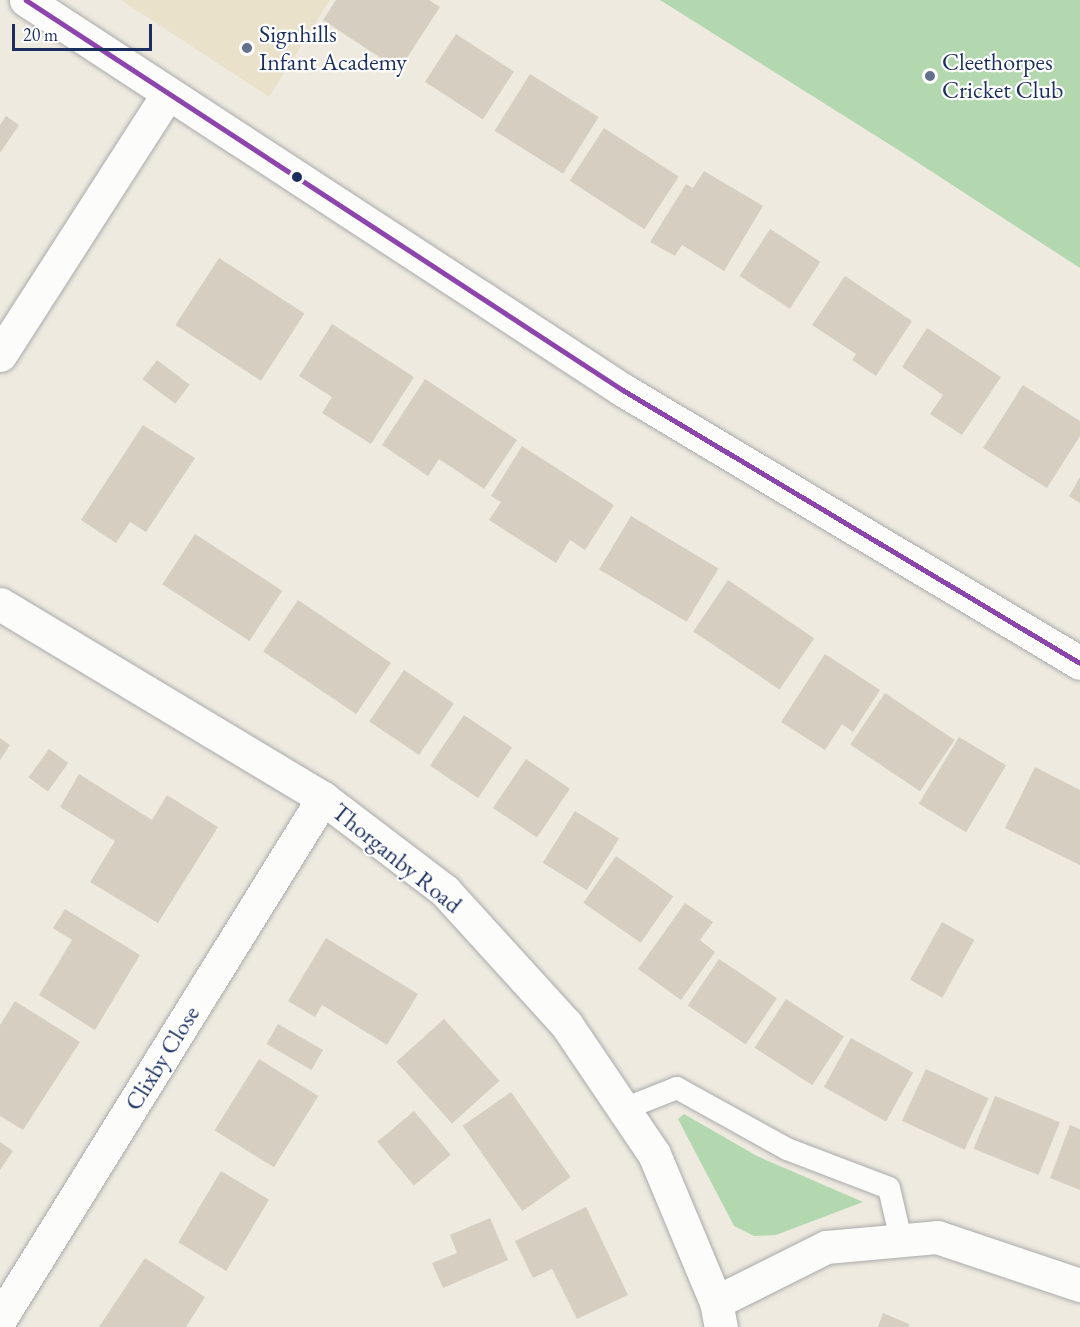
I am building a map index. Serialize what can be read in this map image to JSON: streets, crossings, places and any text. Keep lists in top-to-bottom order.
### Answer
{
  "streets": {
    "street": ["Thorganby Road", "Clixby Close"]
  },
  "crossings": [
    ["Thorganby Road", "Clixby Close"]
  ],
  "places": ["Signhills Infant Academy", "Cleethorpes Cricket Club"],
  "scale_bar": "20 m"
}
